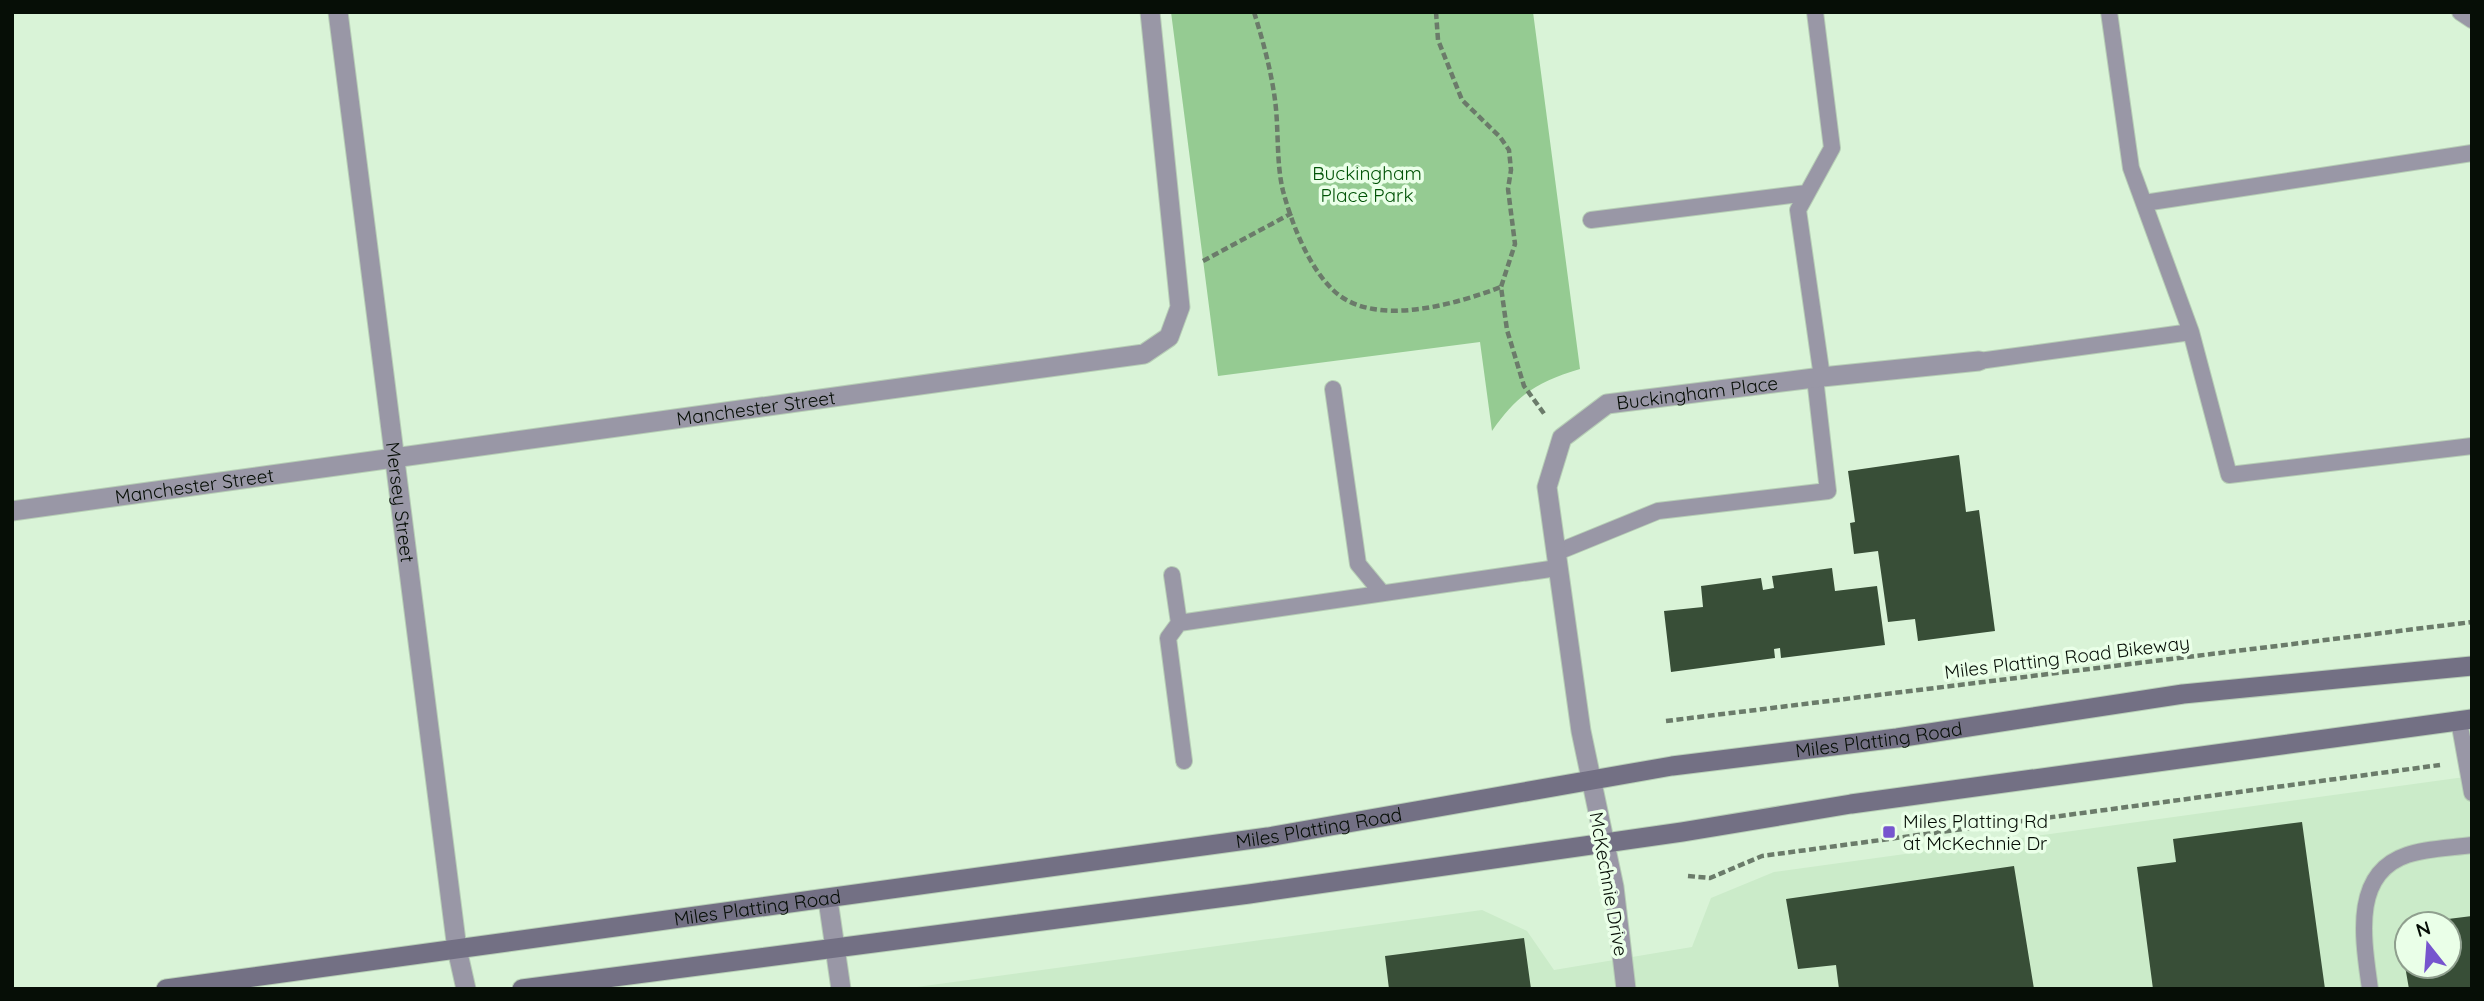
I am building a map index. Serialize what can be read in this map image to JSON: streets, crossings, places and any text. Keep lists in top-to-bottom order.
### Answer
{
  "streets": {
    "main road": ["Miles Platting Road"],
    "street": [
      "Buckingham Place",
      "Manchester Street",
      "Mersey Street",
      "McKechnie Drive"
    ],
    "path": ["Miles Platting Road Bikeway"]
  },
  "crossings": [
    ["Manchester Street", "Mersey Street"],
    ["Mersey Street", "Miles Platting Road"],
    ["Miles Platting Road", "McKechnie Drive"]
  ],
  "parks": ["Buckingham Place Park"],
  "places": {
    "transit": ["Miles Platting Rd at McKechnie Dr"]
  },
  "north": "top"
}
